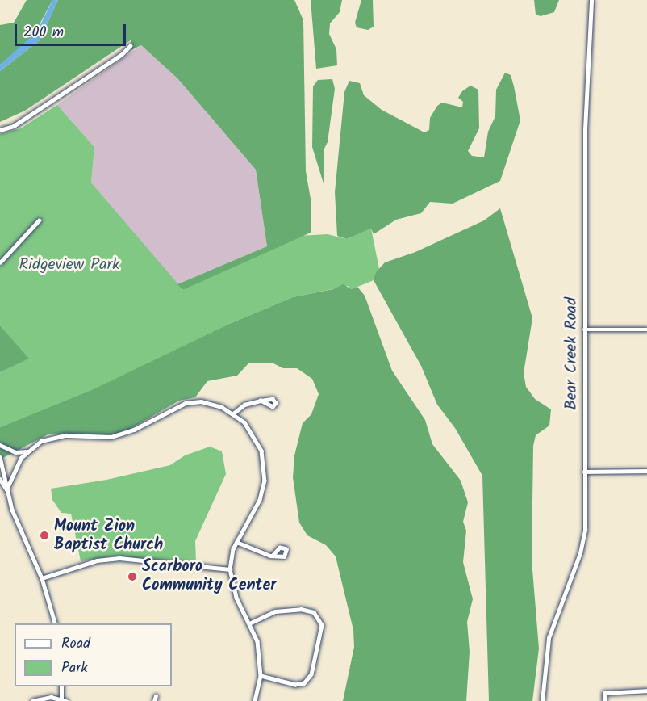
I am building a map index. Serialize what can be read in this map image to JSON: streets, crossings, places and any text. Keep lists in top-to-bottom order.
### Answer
{
  "streets": {
    "street": ["Bear Creek Road"]
  },
  "parks": ["Ridgeview Park"],
  "places": ["Mount Zion Baptist Church", "Scarboro Community Center"],
  "legend": ["Road", "Park"],
  "scale_bar": "200 m"
}
